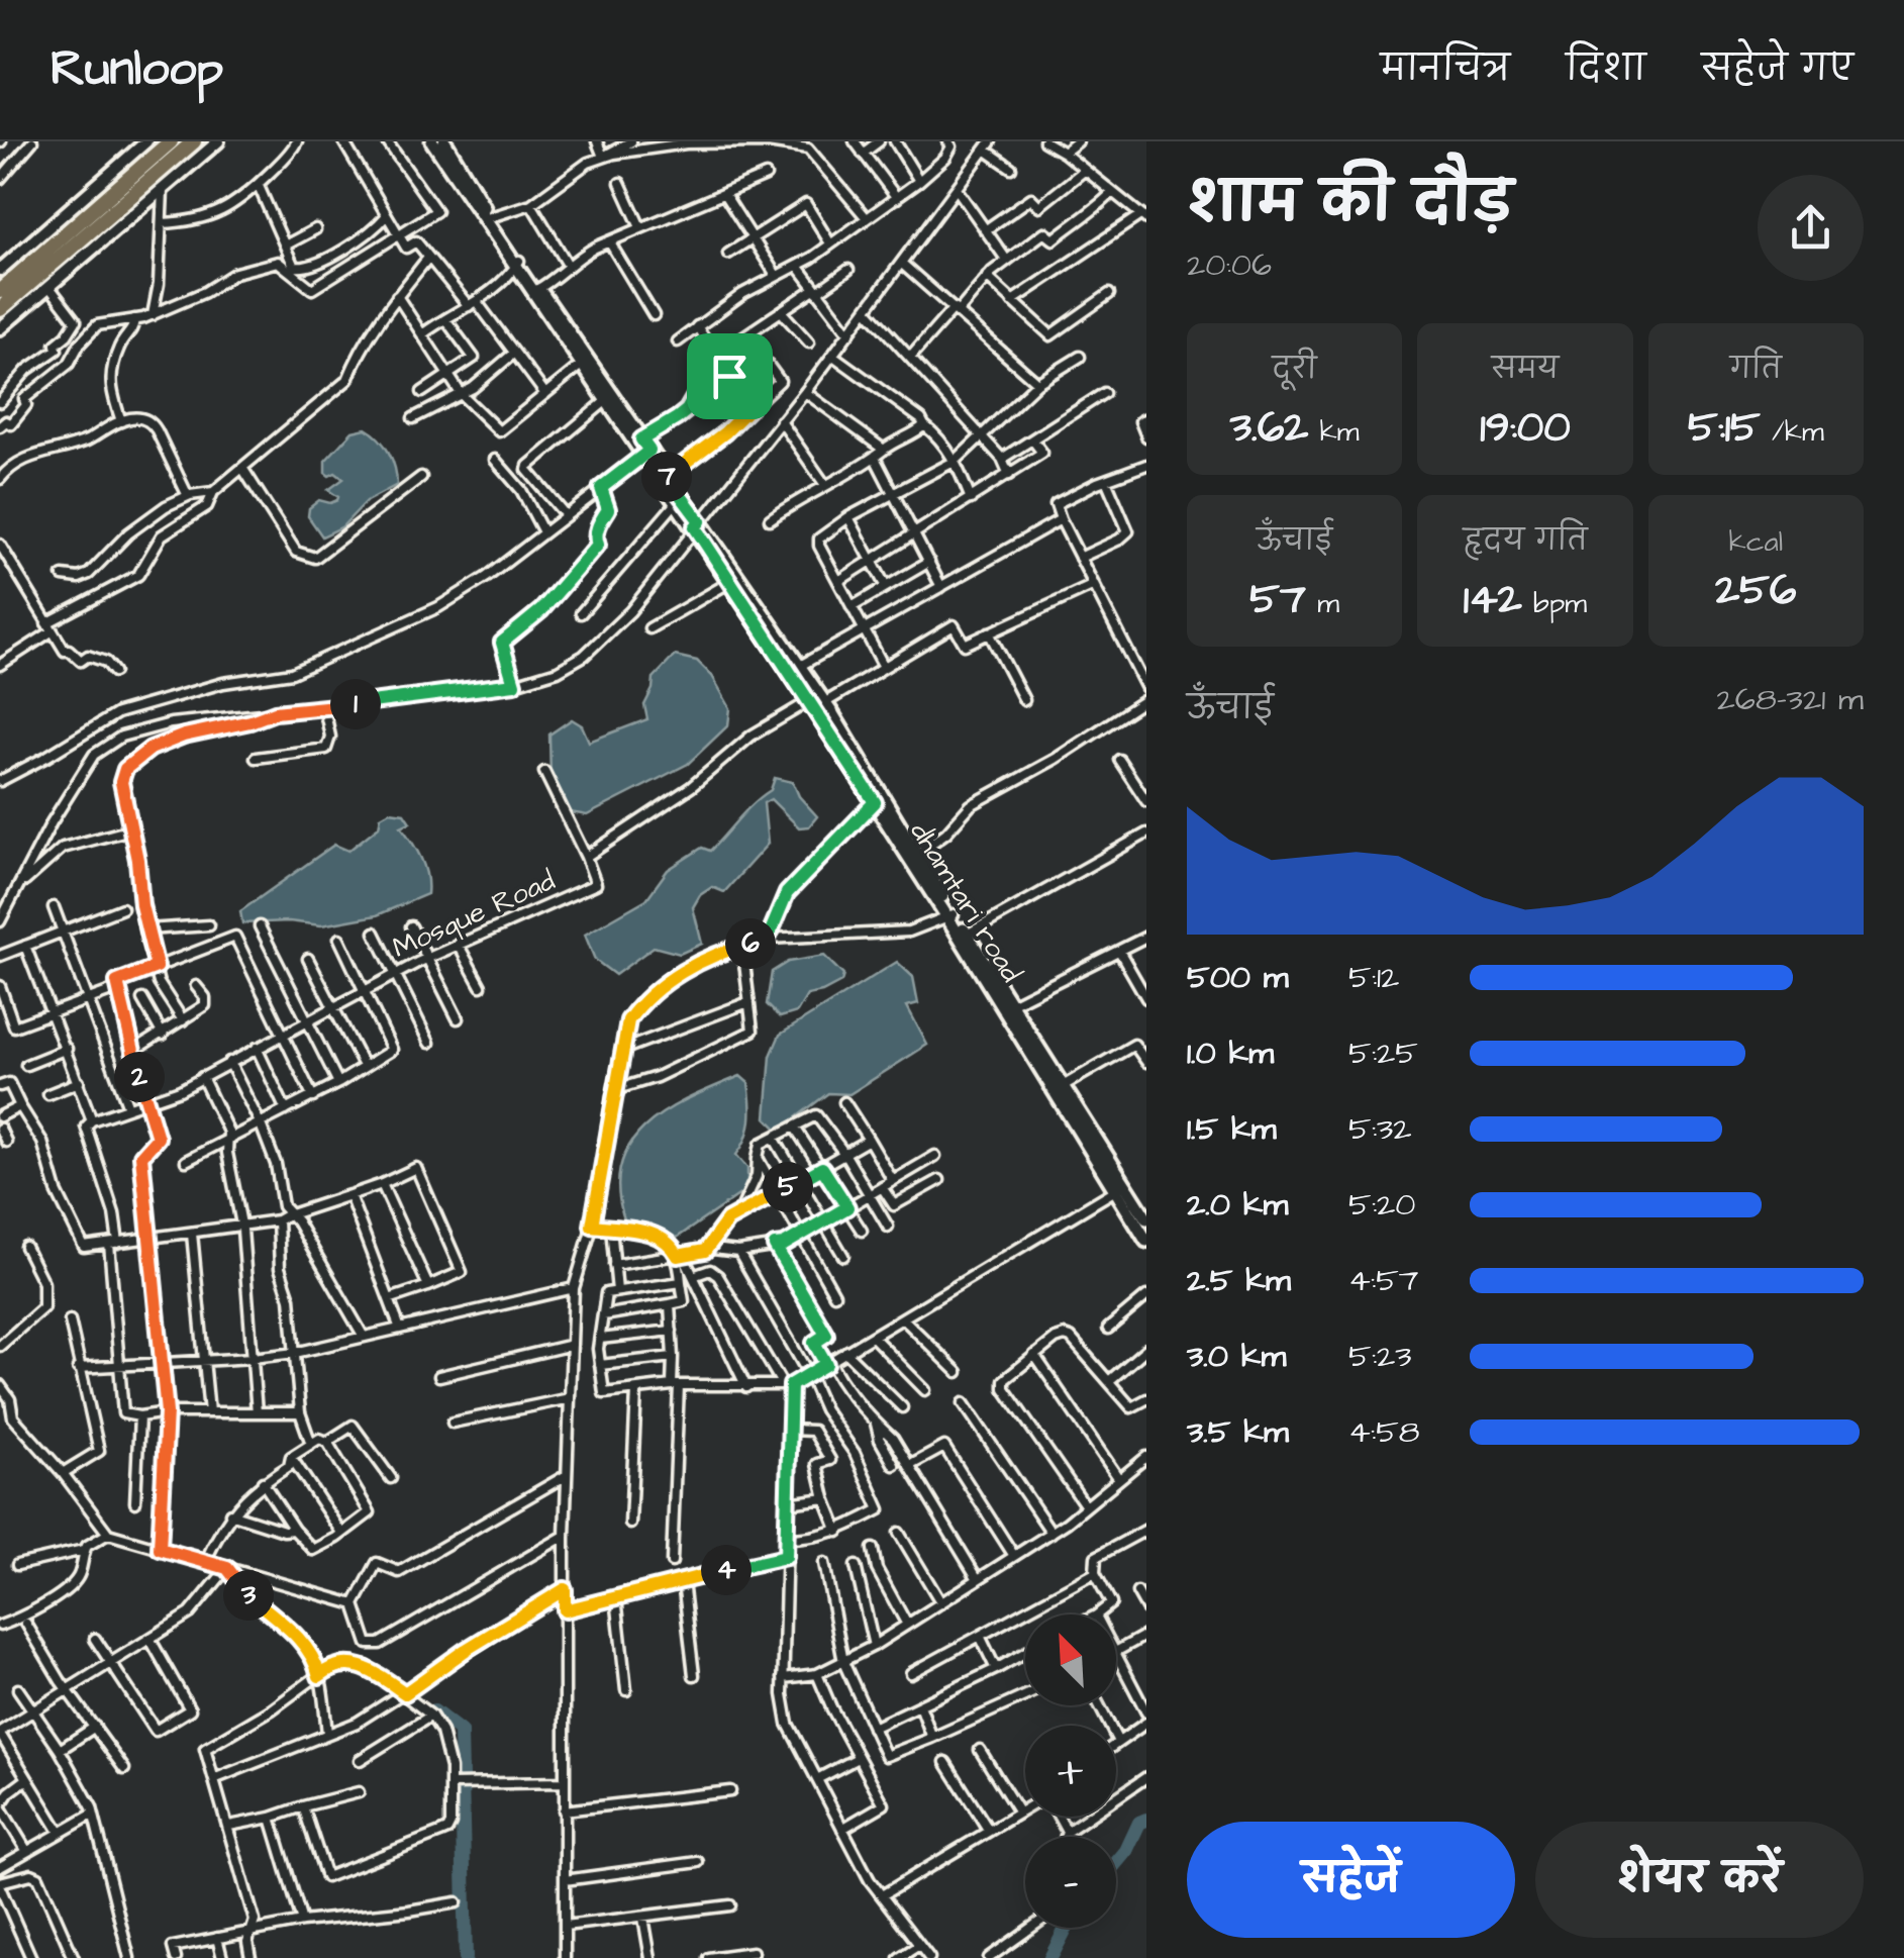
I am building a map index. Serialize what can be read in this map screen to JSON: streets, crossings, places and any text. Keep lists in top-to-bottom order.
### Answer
{
  "streets": {
    "main road": ["dhamtari road"],
    "street": ["Mosque Road"]
  },
  "north": "top left",
  "page": {
    "header": "Runloop",
    "nav": ["मानचित्र", "दिशा", "सहेजे गए"],
    "heading": ["शाम की दौड़", "20:06"],
    "stats": [
      ["दूरी", "3.62 km"],
      ["समय", "19:00"],
      ["गति", "5:15 /km"],
      ["ऊँचाई", "57 m"],
      ["हृदय गति", "142 bpm"],
      ["kcal", "256"]
    ],
    "pins": [
      "7",
      "1",
      "6",
      "2",
      "5",
      "4",
      "3"
    ],
    "chart": ["ऊँचाई", "268–321 m"],
    "list": [
      {
        "name": "500 m",
        "note": "5:12"
      },
      {
        "name": "1.0 km",
        "note": "5:25"
      },
      {
        "name": "1.5 km",
        "note": "5:32"
      },
      {
        "name": "2.0 km",
        "note": "5:20"
      },
      {
        "name": "2.5 km",
        "note": "4:57"
      },
      {
        "name": "3.0 km",
        "note": "5:23"
      },
      {
        "name": "3.5 km",
        "note": "4:58"
      }
    ],
    "map_buttons": ["+", "−"],
    "buttons": ["सहेजें", "शेयर करें"]
  }
}
